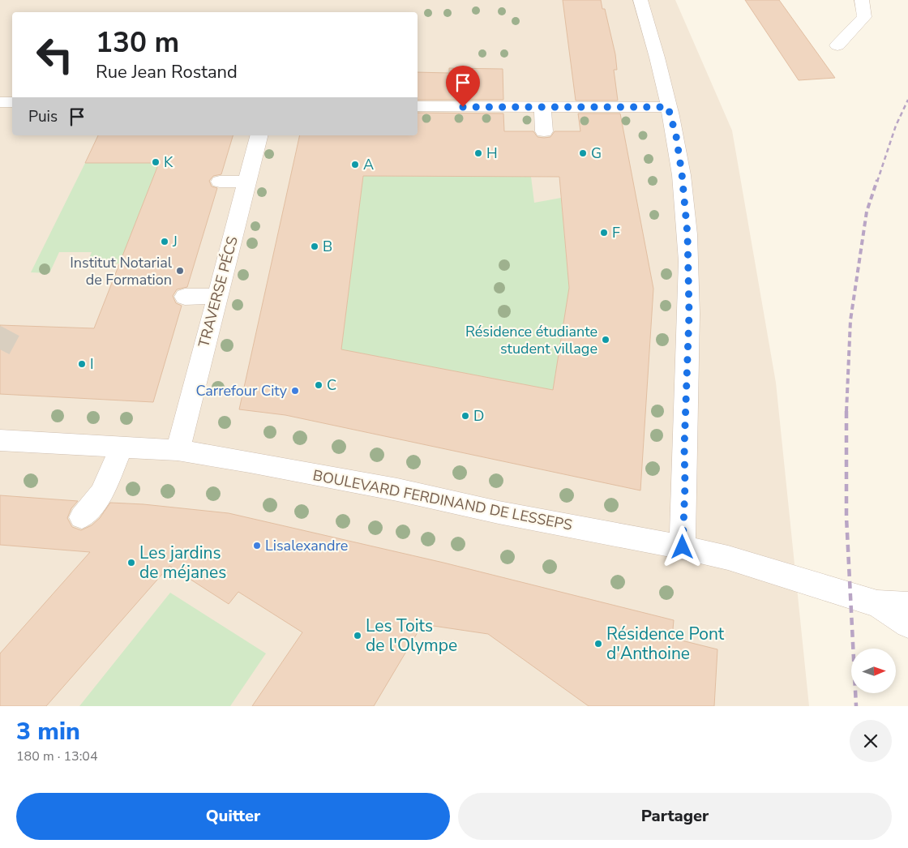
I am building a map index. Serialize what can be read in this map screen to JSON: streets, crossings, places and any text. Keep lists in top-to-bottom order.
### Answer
{
  "streets": {
    "street": ["TRAVERSE PÉCS", "BOULEVARD FERDINAND DE LESSEPS"]
  },
  "crossings": [
    ["TRAVERSE PÉCS", "BOULEVARD FERDINAND DE LESSEPS"]
  ],
  "places": [
    "H",
    "G",
    "K",
    "A",
    "F",
    "J",
    "B",
    "Institut Notarial de Formation",
    "Résidence étudiante student village",
    "I",
    "C",
    "Carrefour City",
    "D",
    "Lisalexandre",
    "Les jardins de méjanes",
    "Les Toits de l'Olympe",
    "Résidence Pont d'Anthoine"
  ],
  "north": "right",
  "page": {
    "turn": ["130 m", "Rue Jean Rostand"],
    "then": "Puis",
    "heading": ["3 min", "180 m · 13:04"],
    "buttons": ["Quitter", "Partager"]
  }
}
